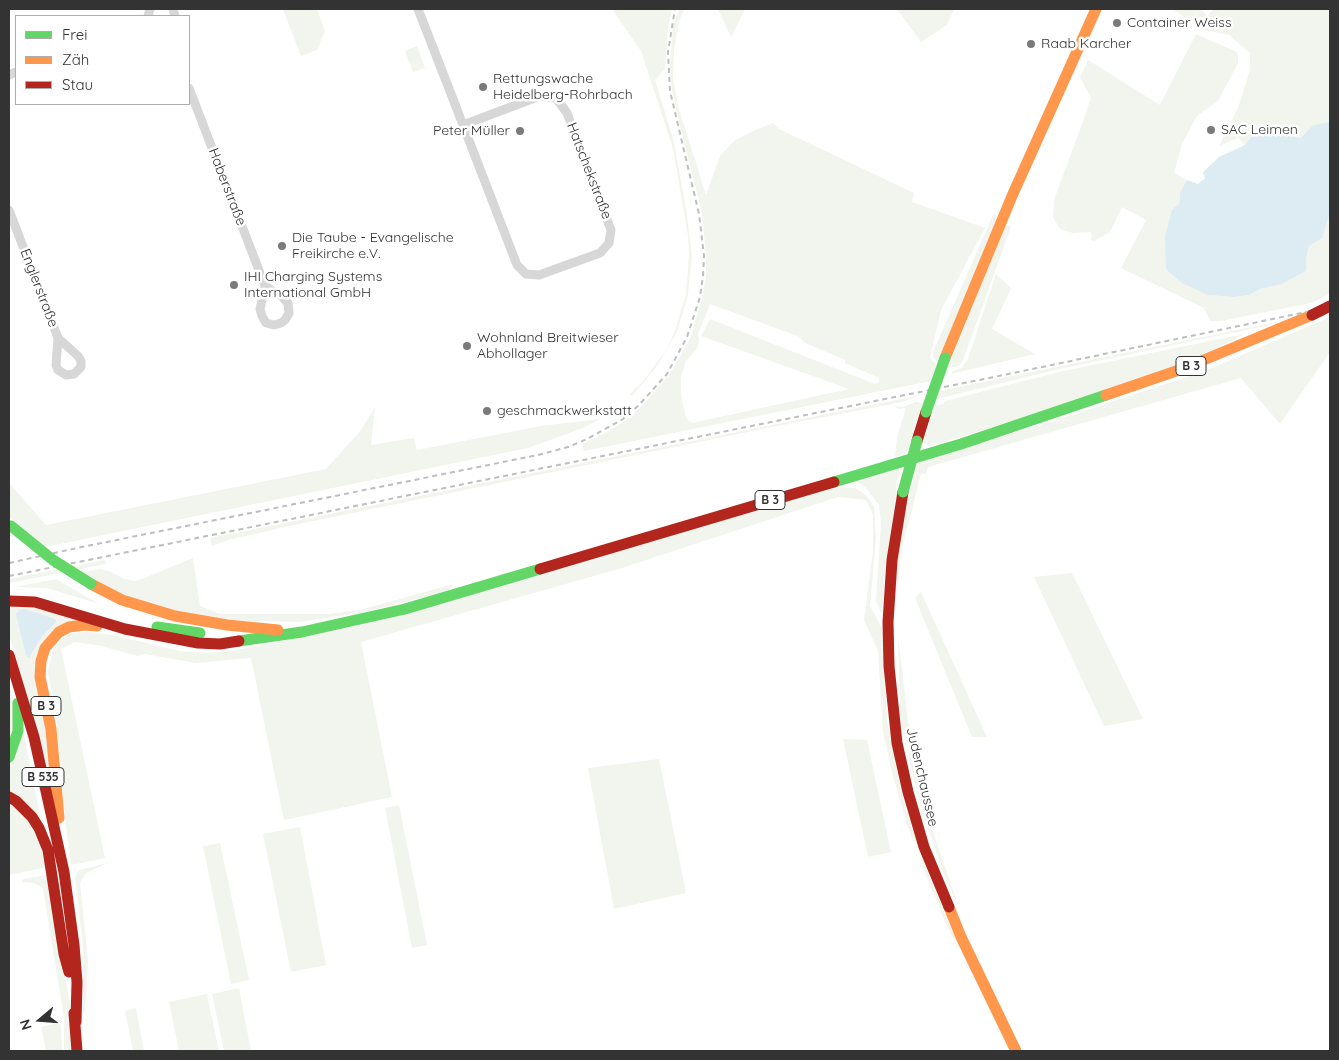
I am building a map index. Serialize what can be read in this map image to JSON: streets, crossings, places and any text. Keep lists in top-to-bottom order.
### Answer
{
  "streets": {
    "main road": ["B 3", "B 535", "Judenchaussee"],
    "street": ["Hatschekstraße", "Haberstraße", "Englerstraße"]
  },
  "crossings": [
    ["B 3", "B 535"]
  ],
  "places": [
    "Container Weiss",
    "Raab Karcher",
    "Rettungswache Heidelberg-Rohrbach",
    "SAC Leimen",
    "Peter Müller",
    "Die Taube - Evangelische Freikirche e.V.",
    "IHI Charging Systems International GmbH",
    "Wohnland Breitwieser Abhollager",
    "geschmackwerkstatt"
  ],
  "legend": ["Frei", "Zäh", "Stau"],
  "north": "left"
}
